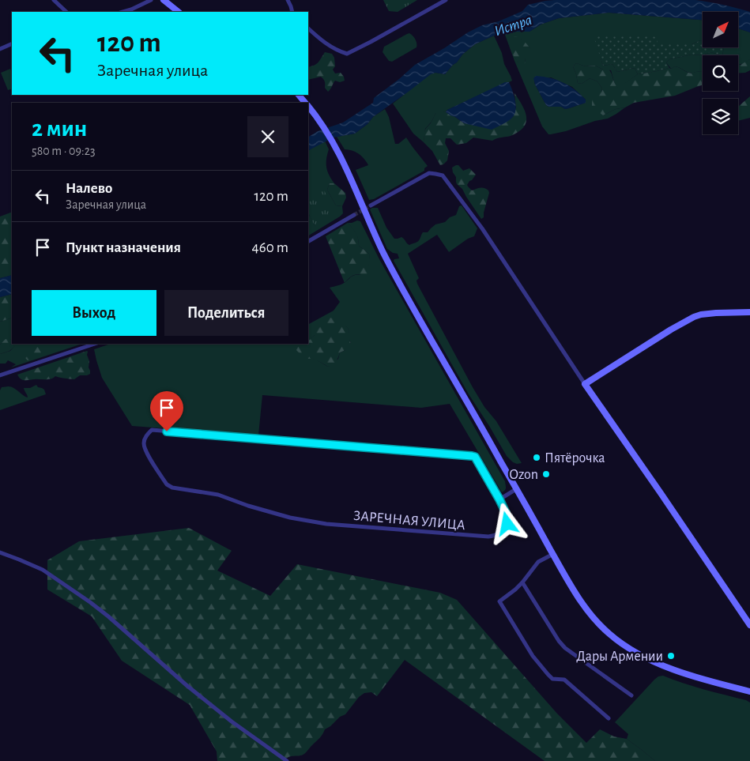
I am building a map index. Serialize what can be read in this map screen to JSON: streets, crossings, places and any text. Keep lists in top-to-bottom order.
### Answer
{
  "streets": {
    "street": ["ЗАРЕЧНАЯ УЛИЦА"]
  },
  "water": ["Истра"],
  "places": ["Пятёрочка", "Ozon", "Дары Армении"],
  "north": "top right",
  "page": {
    "turn": ["120 m", "Заречная улица"],
    "heading": ["2 мин", "580 m · 09:23"],
    "list": [
      {
        "name": "Налево",
        "note": "Заречная улица",
        "value": "120 m"
      },
      {
        "name": "Пункт назначения",
        "value": "460 m"
      }
    ],
    "buttons": ["Выход", "Поделиться"]
  }
}
